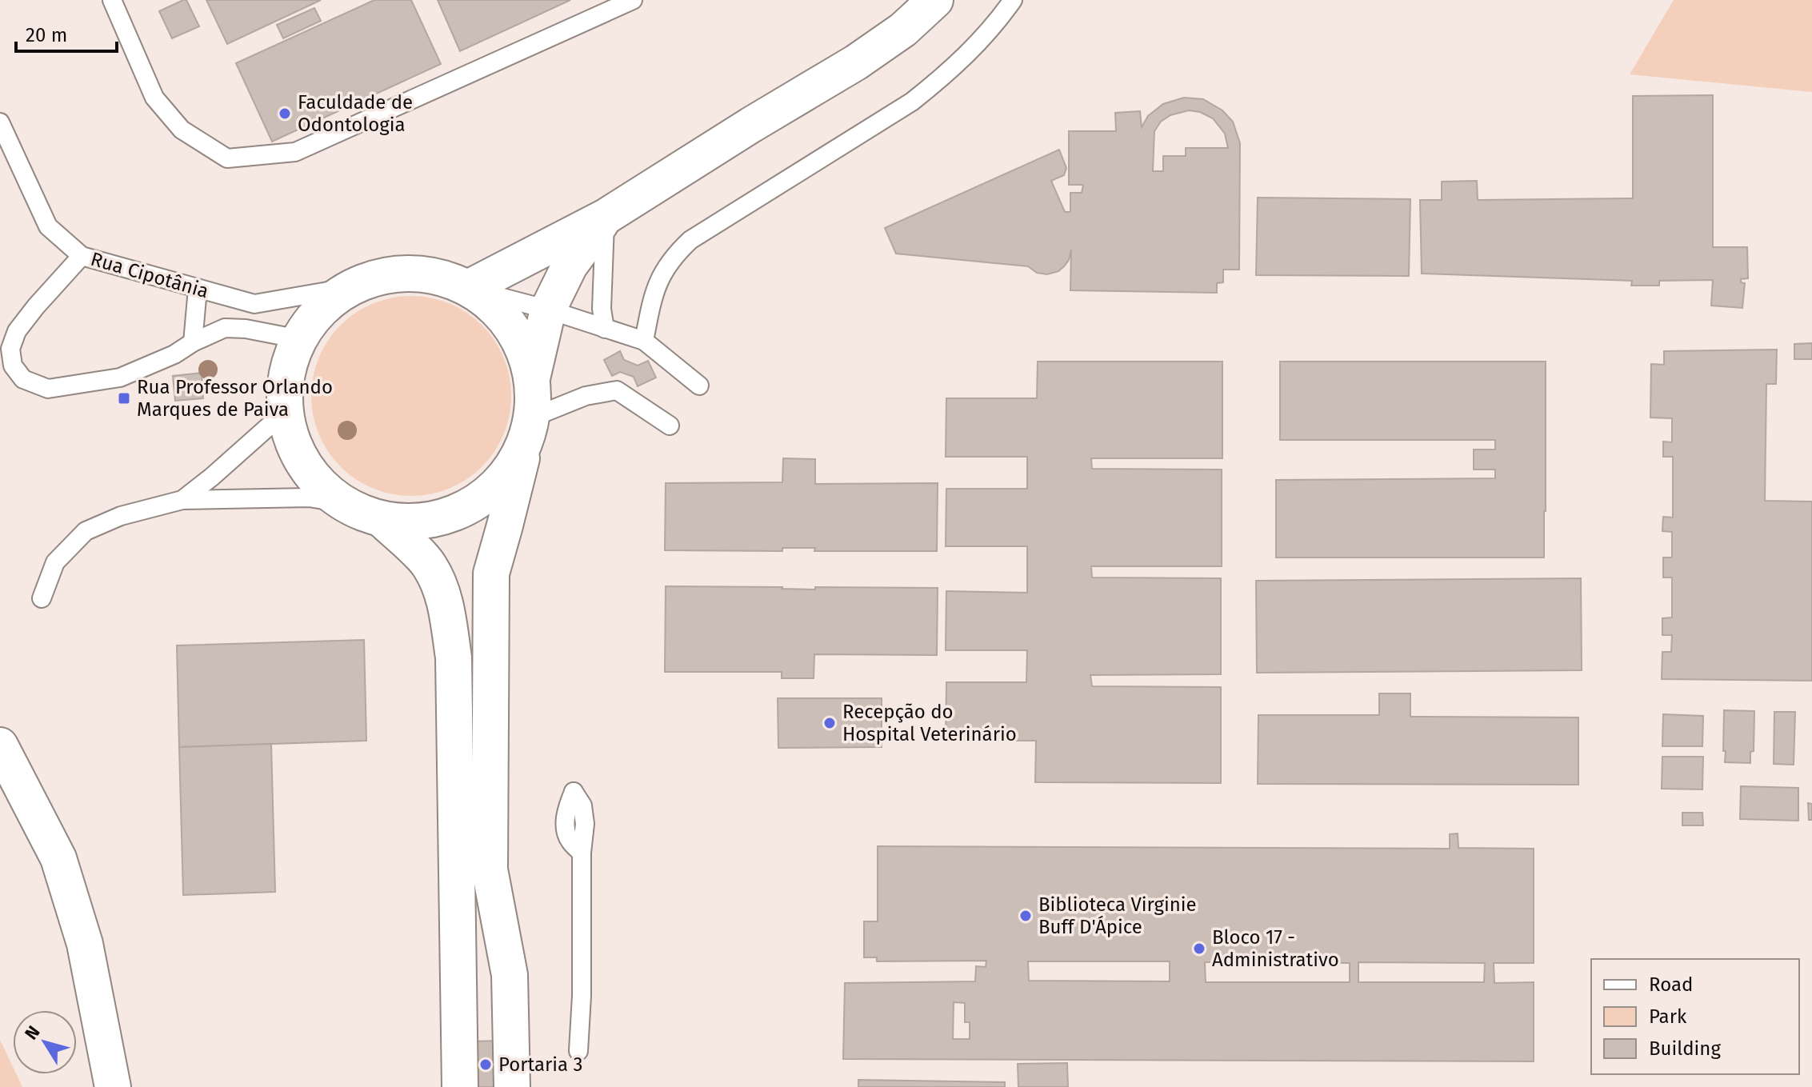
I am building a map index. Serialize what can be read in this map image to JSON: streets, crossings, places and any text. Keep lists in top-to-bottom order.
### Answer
{
  "streets": {
    "lane": ["Rua Cipotânia"]
  },
  "places": {
    "other": [
      "Faculdade de Odontologia",
      "Recepção do Hospital Veterinário",
      "Biblioteca Virginie Buff D'Ápice",
      "Bloco 17 - Administrativo",
      "Portaria 3"
    ],
    "transit": ["Rua Professor Orlando Marques de Paiva"]
  },
  "legend": ["Road", "Park", "Building"],
  "scale_bar": "20 m",
  "north": "top left"
}
